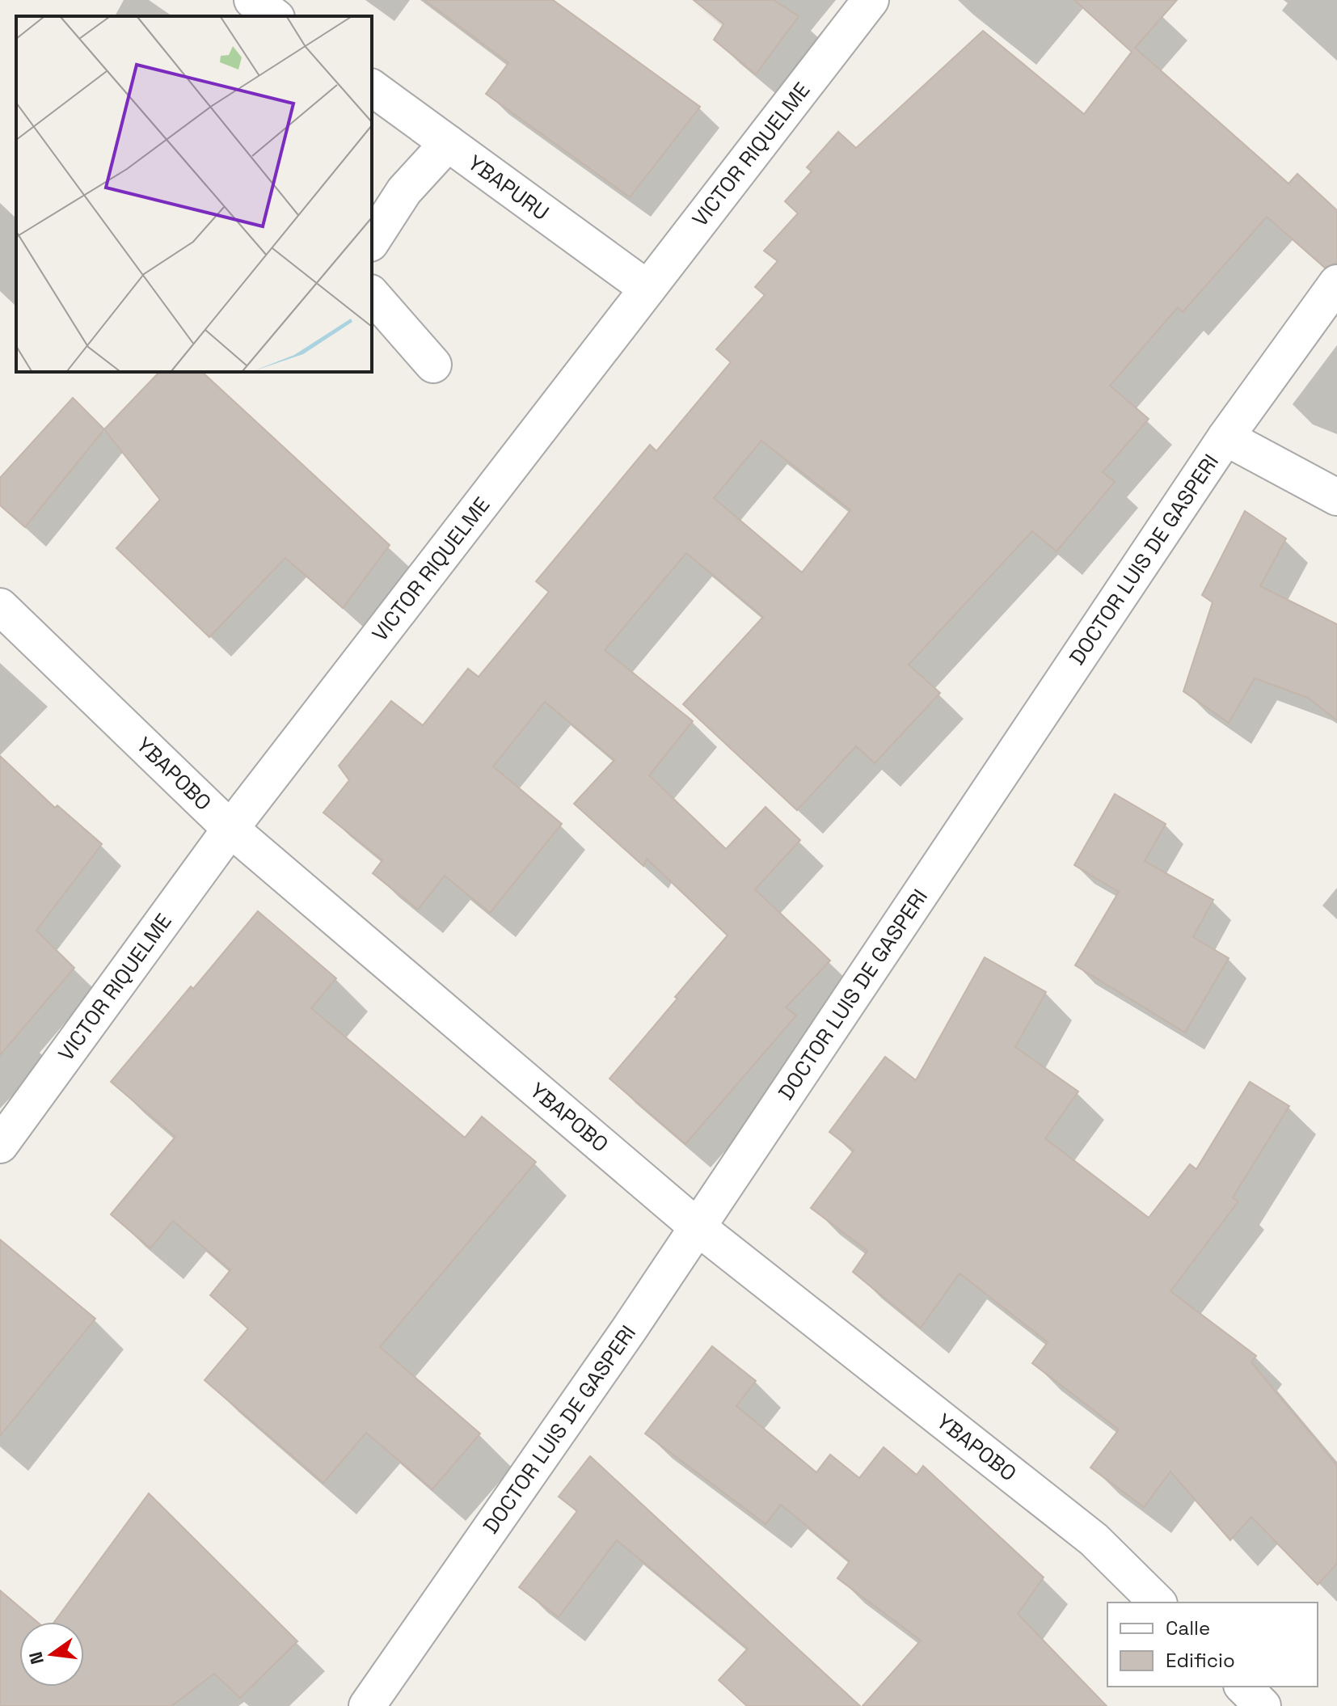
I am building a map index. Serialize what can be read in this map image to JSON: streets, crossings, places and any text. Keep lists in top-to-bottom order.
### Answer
{
  "streets": {
    "street": [
      "VICTOR RIQUELME",
      "YBAPURU",
      "DOCTOR LUIS DE GASPERI",
      "YBAPOBO"
    ]
  },
  "crossings": [
    ["VICTOR RIQUELME", "YBAPURU"],
    ["VICTOR RIQUELME", "YBAPOBO"],
    ["DOCTOR LUIS DE GASPERI", "YBAPOBO"]
  ],
  "legend": ["Calle", "Edificio"],
  "north": "left"
}
